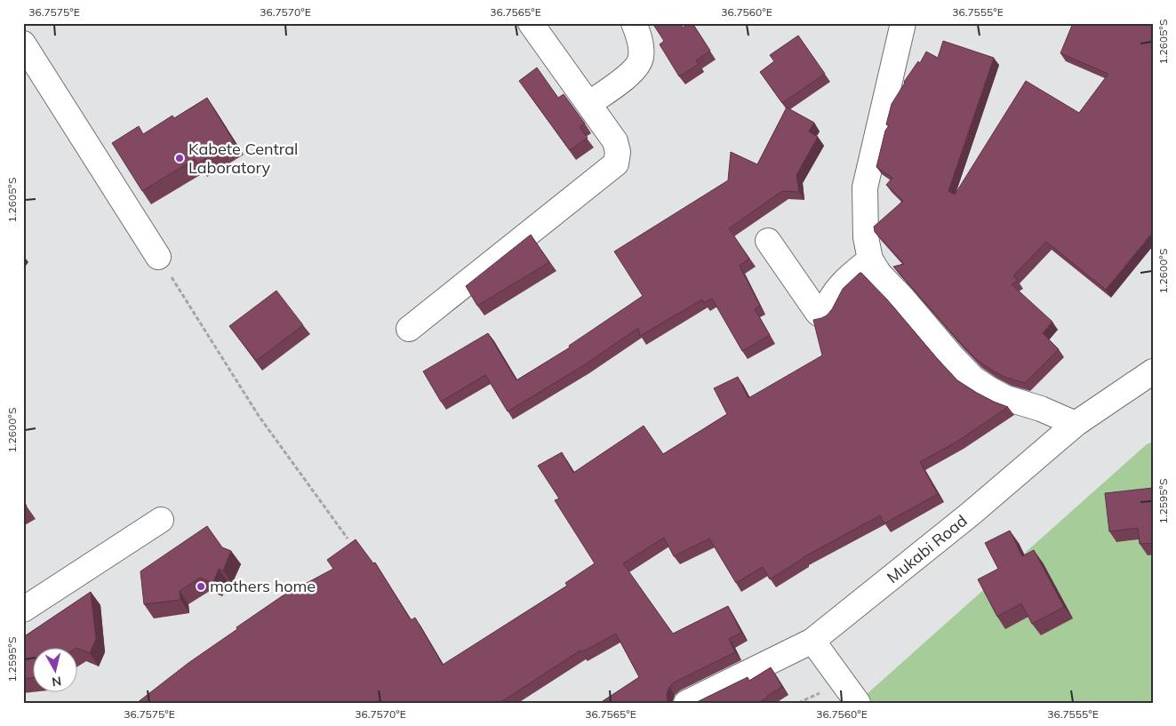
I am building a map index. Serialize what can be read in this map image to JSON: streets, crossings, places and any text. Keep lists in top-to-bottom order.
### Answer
{
  "streets": {
    "street": ["Mukabi Road"]
  },
  "places": ["Kabete Central Laboratory", "mothers home"],
  "north": "bottom",
  "coordinates": [
    "36.7575°E",
    "36.7570°E",
    "36.7565°E",
    "36.7560°E",
    "36.7555°E",
    "1.2605°S",
    "1.2600°S",
    "1.2595°S"
  ]
}
